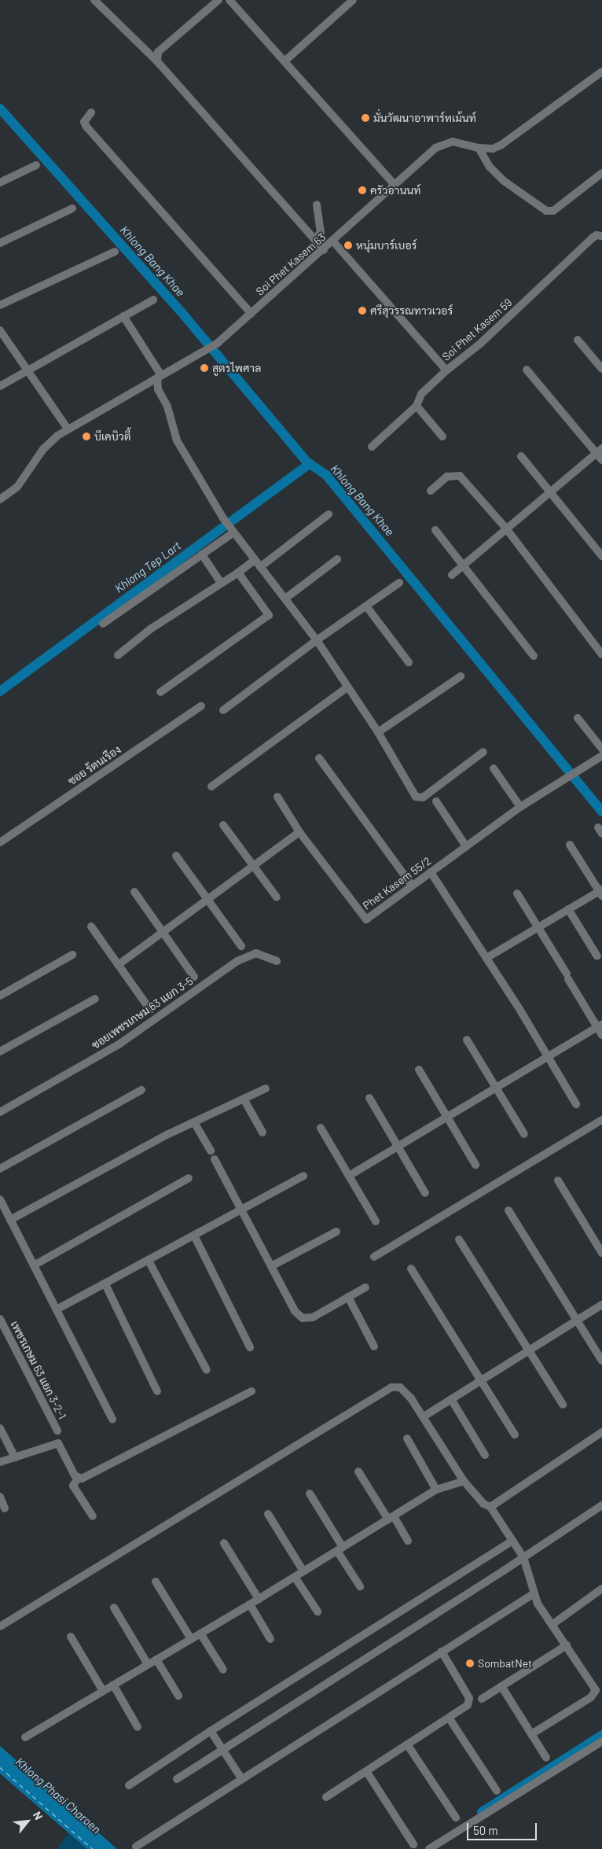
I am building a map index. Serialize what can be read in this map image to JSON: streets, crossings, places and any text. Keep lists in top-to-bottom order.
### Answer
{
  "streets": {
    "street": [
      "Soi Phet Kasem 63",
      "Soi Phet Kasem 59",
      "ซอย ร้ตนเรึอง",
      "Phet Kasem 55/2",
      "ซอยเพชรเกษม 63 แยก 3-5",
      "เพชรเกษม 63 แยก 3-2-1"
    ]
  },
  "water": ["Khlong Bang Khae", "Khlong Tep Lart", "Khlong Phasi Charoen"],
  "places": [
    "มั่นวัฒนาอาพาร์ทเม้นท์",
    "ครัวอานนท์",
    "หนุ่มบาร์เบอร์",
    "ศรีสุวรรณทาวเวอร์",
    "สูตรไพศาล",
    "บีเคบิวตี้",
    "SombatNet"
  ],
  "scale_bar": "50 m",
  "north": "top right"
}
